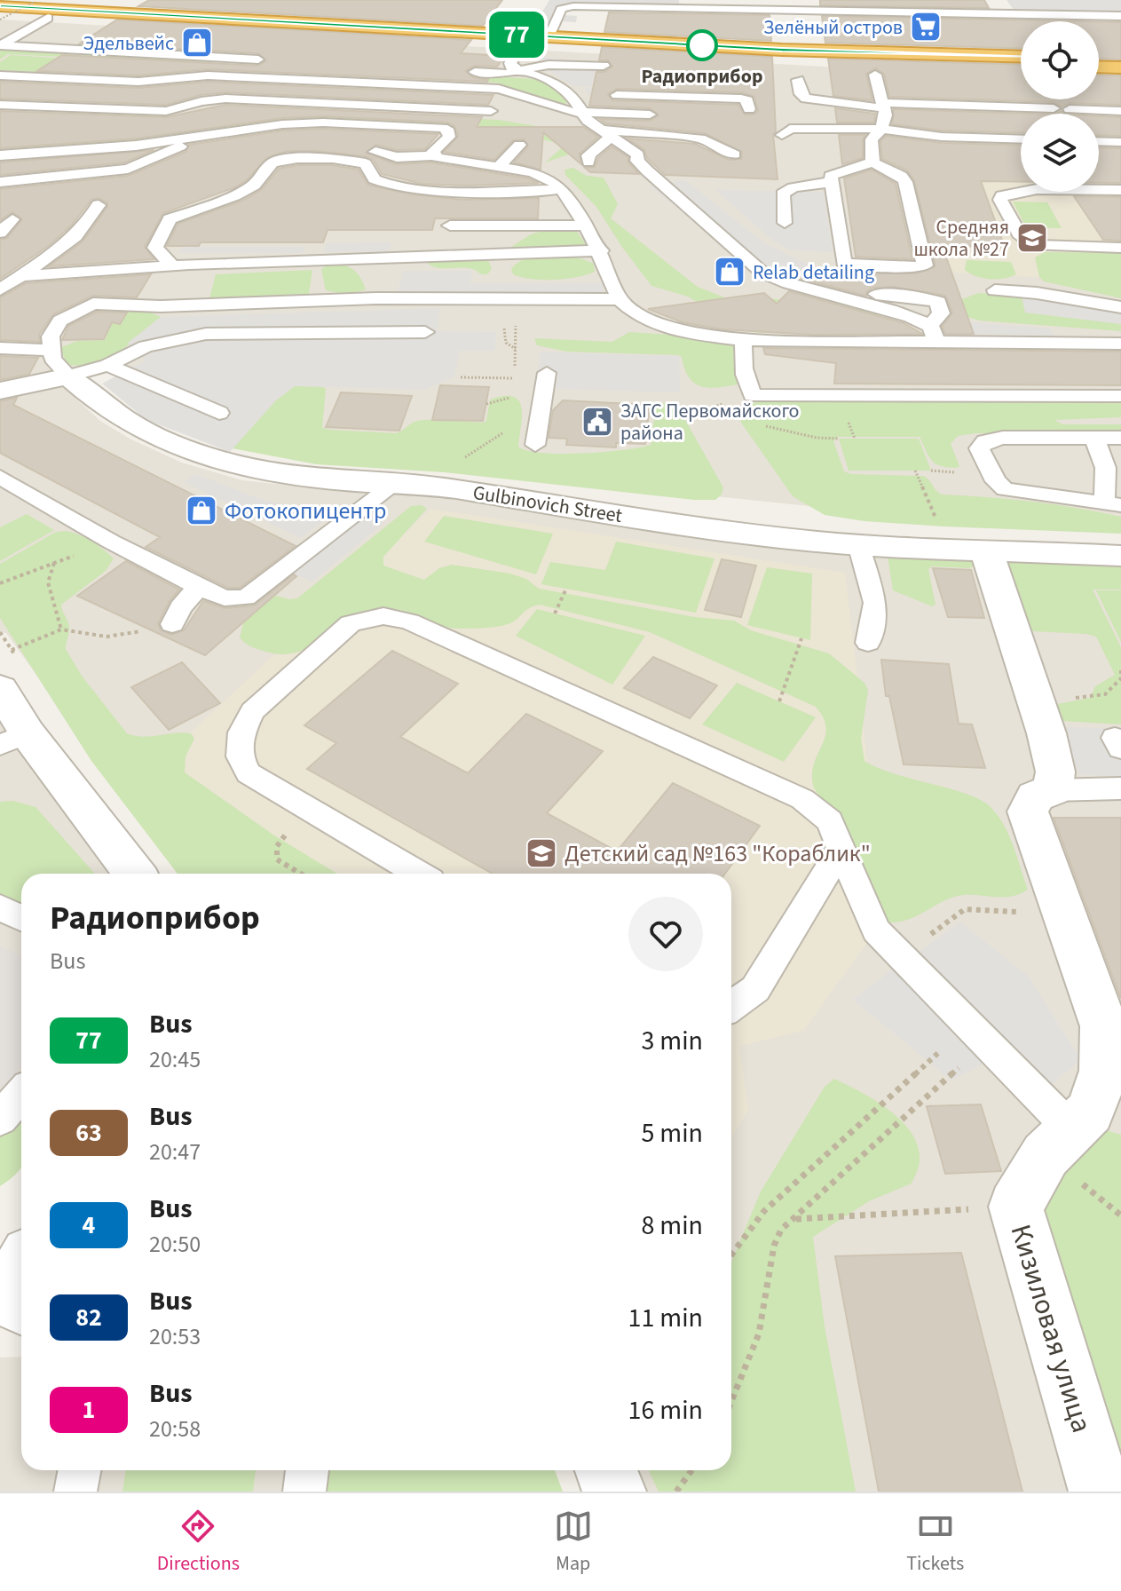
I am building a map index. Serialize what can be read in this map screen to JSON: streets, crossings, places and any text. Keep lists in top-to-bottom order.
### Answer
{
  "streets": {
    "street": ["Gulbinovich Street", "Кизиловая улица"]
  },
  "places": {
    "supermarket": ["Зелёный остров"],
    "shop": ["Эдельвейс", "Relab detailing", "Фотокопицентр"],
    "other": ["Радиоприбор"],
    "school or university": ["Средняя школа №27", "Детский сад №163 \"Кораблик\""],
    "public building": ["ЗАГС Первомайского района"]
  },
  "lines": ["bus line 77"],
  "page": {
    "on_map": "77",
    "heading": ["Радиоприбор", "Bus"],
    "list": [
      {
        "mark": "77",
        "name": "Bus",
        "note": "20:45",
        "value": "3 min"
      },
      {
        "mark": "63",
        "name": "Bus",
        "note": "20:47",
        "value": "5 min"
      },
      {
        "mark": "4",
        "name": "Bus",
        "note": "20:50",
        "value": "8 min"
      },
      {
        "mark": "82",
        "name": "Bus",
        "note": "20:53",
        "value": "11 min"
      },
      {
        "mark": "1",
        "name": "Bus",
        "note": "20:58",
        "value": "16 min"
      }
    ],
    "tabs": ["Directions", "Map", "Tickets"]
  }
}
